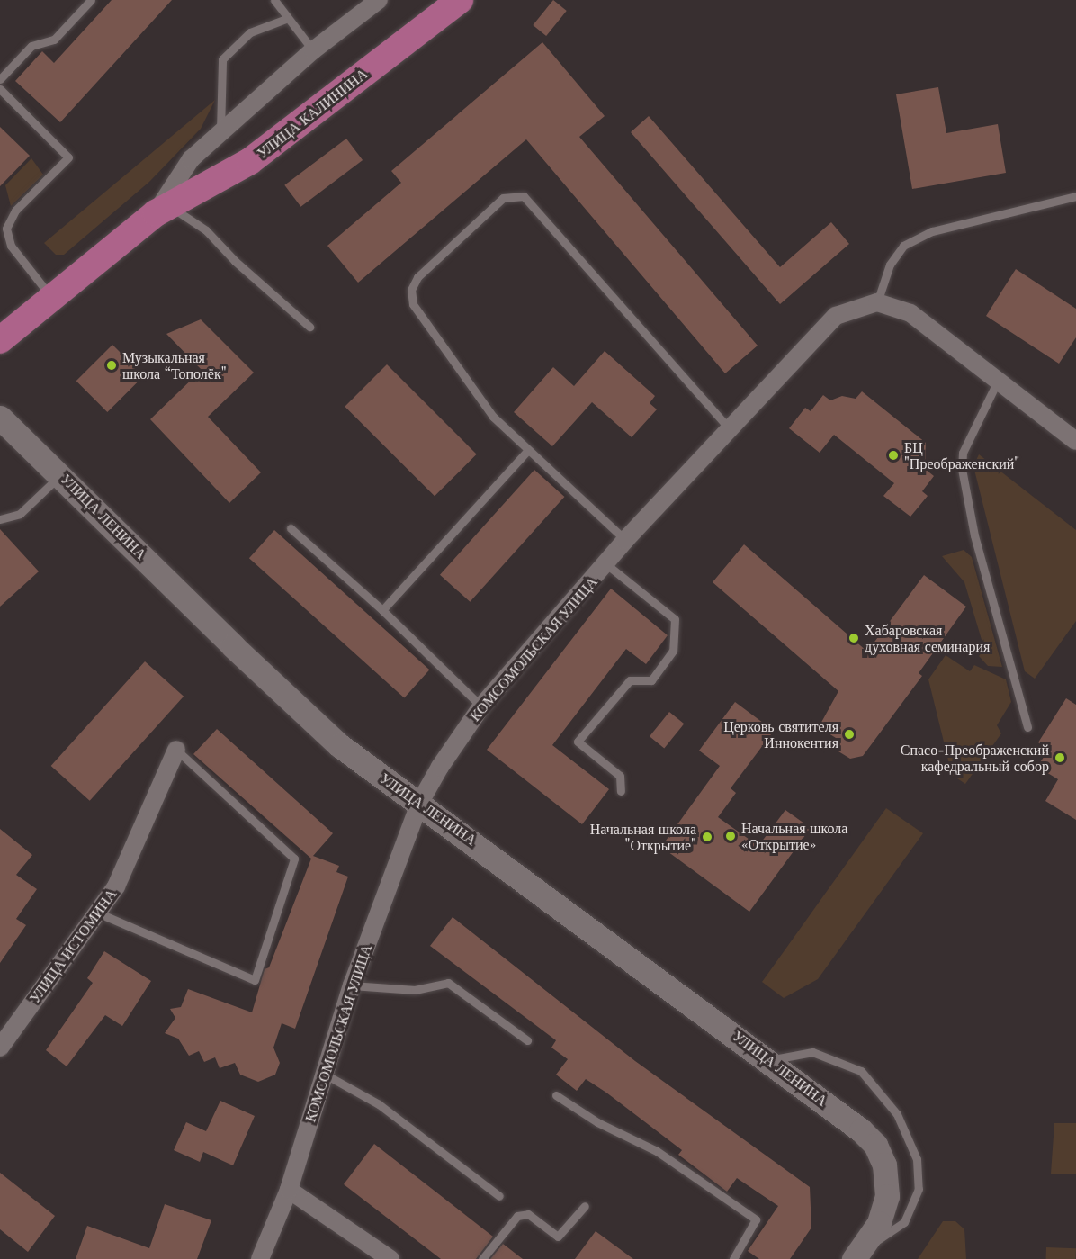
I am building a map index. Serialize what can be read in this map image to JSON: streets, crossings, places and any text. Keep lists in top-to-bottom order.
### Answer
{
  "streets": {
    "main road": ["УЛИЦА КАЛИНИНА", "УЛИЦА ЛЕНИНА"],
    "street": ["КОМСОМОЛЬСКАЯ УЛИЦА", "УЛИЦА ИСТОМИНА"]
  },
  "crossings": [
    ["УЛИЦА ЛЕНИНА", "КОМСОМОЛЬСКАЯ УЛИЦА"]
  ],
  "places": [
    "Музыкальная школа “Тополёк\"",
    "БЦ \"Преображенский\"",
    "Хабаровская духовная семинария",
    "Церковь святителя Иннокентия",
    "Спасо-Преображенский кафедральный собор",
    "Начальная школа «Открытие»",
    "Начальная школа \"Открытие\""
  ]
}
